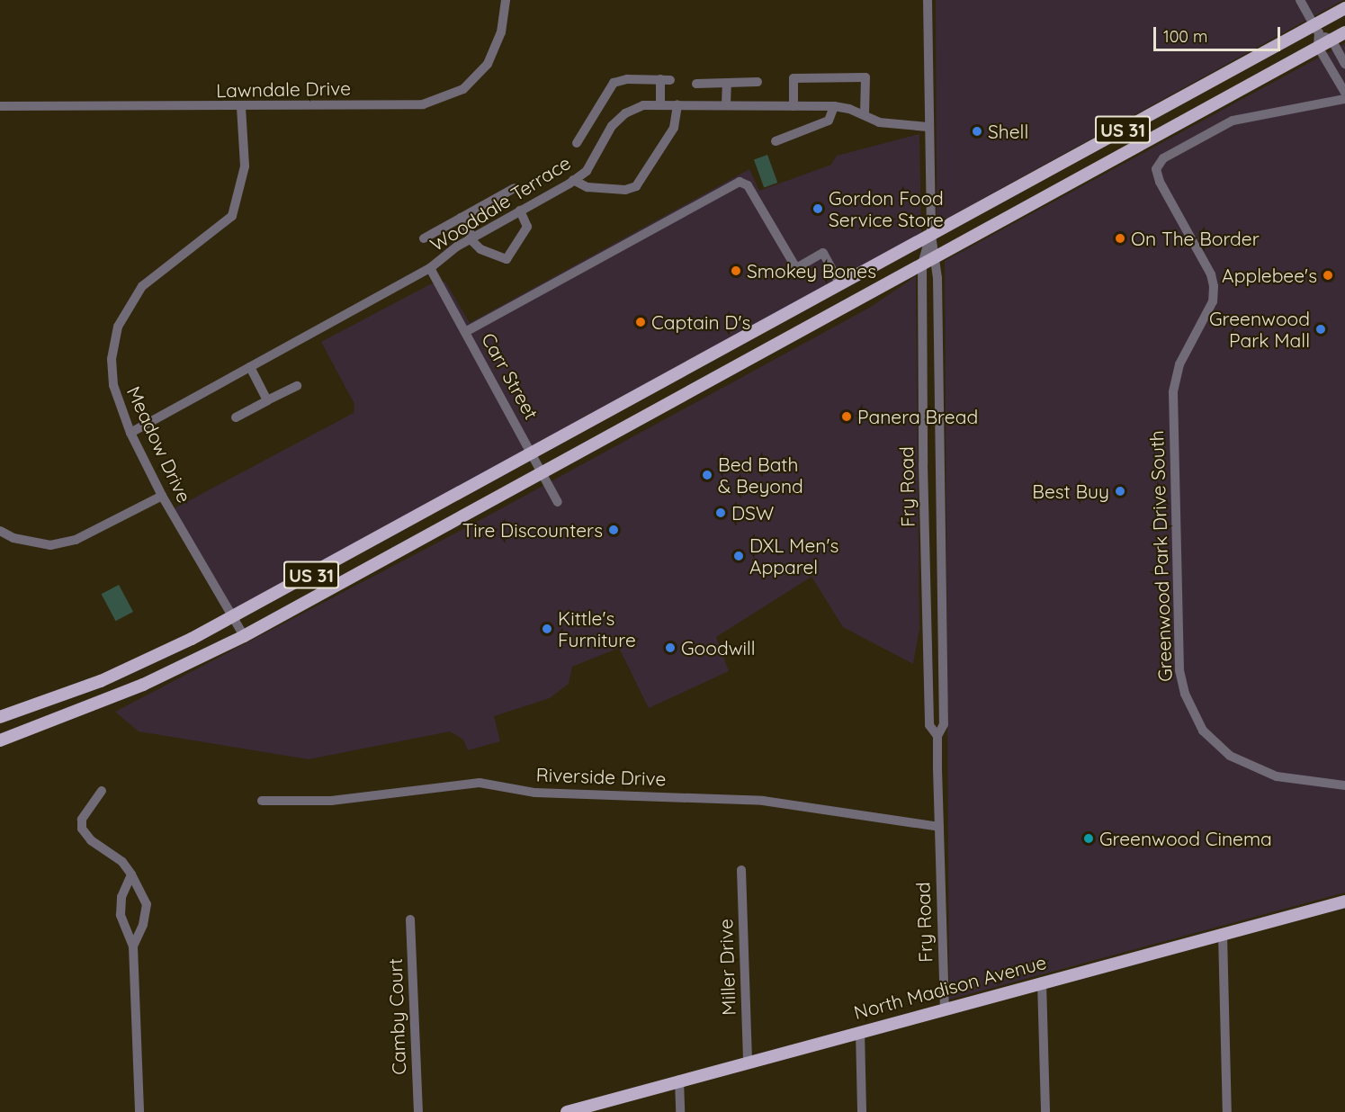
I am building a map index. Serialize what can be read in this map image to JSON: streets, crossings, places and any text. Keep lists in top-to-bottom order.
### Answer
{
  "streets": {
    "main road": ["US 31", "North Madison Avenue"],
    "street": [
      "Lawndale Drive",
      "Wooddale Terrace",
      "Carr Street",
      "Meadow Drive",
      "Fry Road",
      "Greenwood Park Drive South",
      "Riverside Drive",
      "Miller Drive",
      "Camby Court"
    ]
  },
  "crossings": [
    ["Lawndale Drive", "Meadow Drive"],
    ["US 31", "Carr Street"],
    ["US 31", "Meadow Drive"],
    ["US 31", "Fry Road"],
    ["Wooddale Terrace", "Carr Street"],
    ["Wooddale Terrace", "Meadow Drive"],
    ["Wooddale Terrace", "Fry Road"],
    ["Fry Road", "Riverside Drive"],
    ["Fry Road", "North Madison Avenue"],
    ["Miller Drive", "North Madison Avenue"]
  ],
  "places": [
    "Shell",
    "Gordon Food Service Store",
    "On The Border",
    "Smokey Bones",
    "Applebee's",
    "Captain D's",
    "Greenwood Park Mall",
    "Panera Bread",
    "Bed Bath & Beyond",
    "Best Buy",
    "DSW",
    "Tire Discounters",
    "DXL Men's Apparel",
    "Kittle's Furniture",
    "Goodwill",
    "Greenwood Cinema"
  ],
  "scale_bar": "100 m"
}
